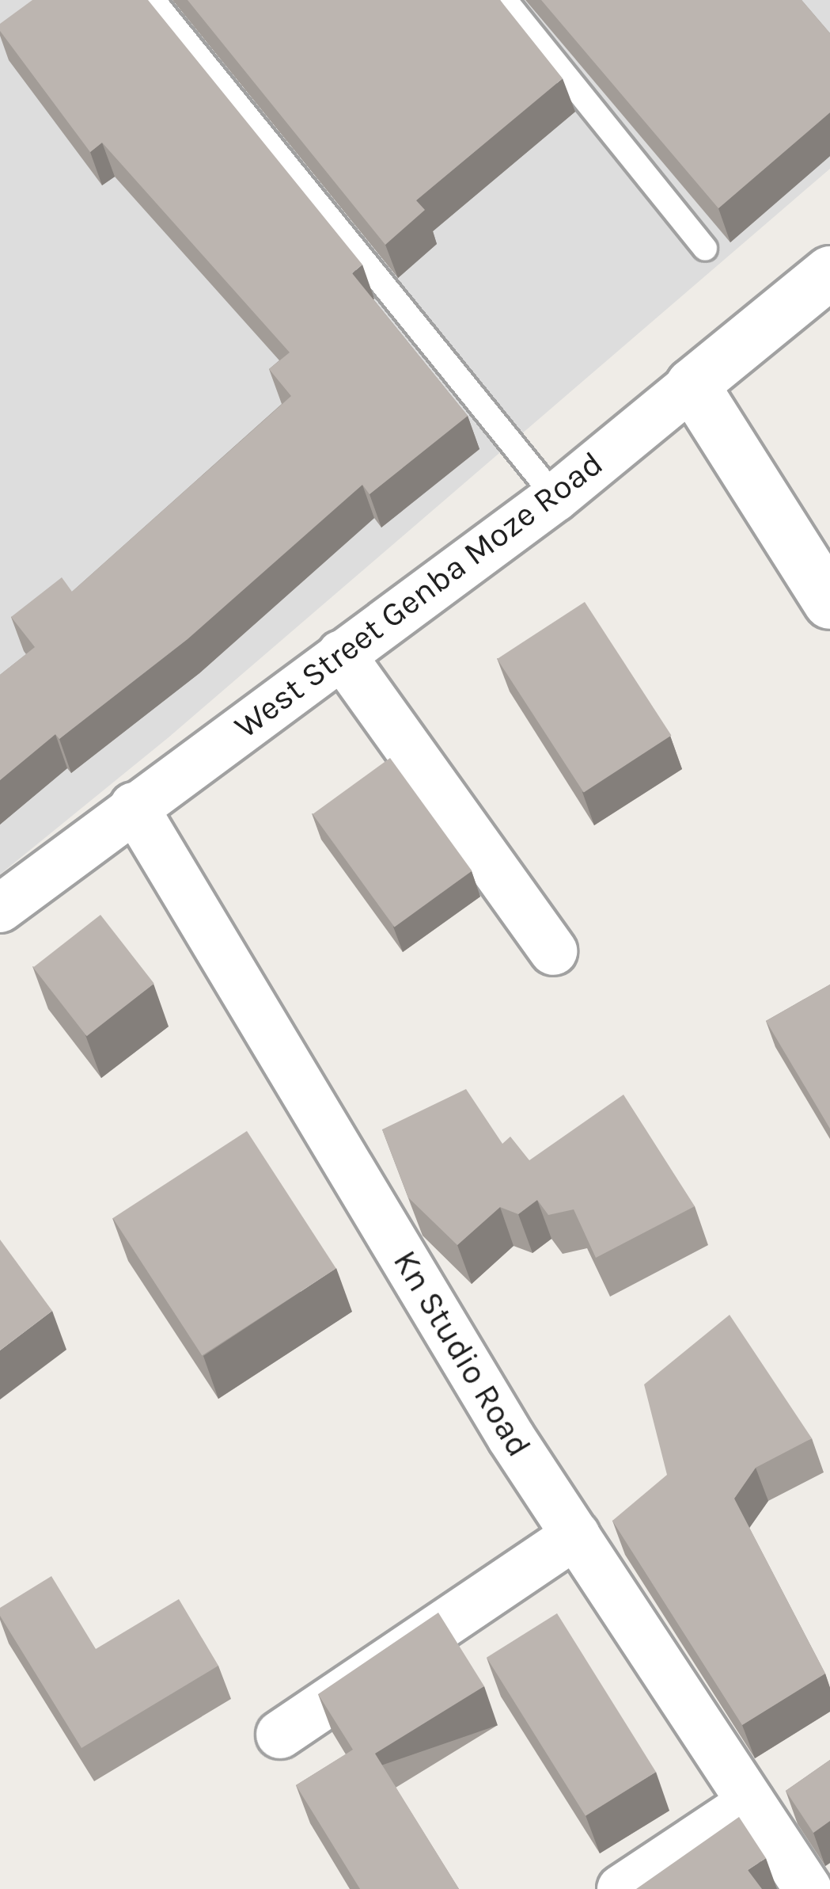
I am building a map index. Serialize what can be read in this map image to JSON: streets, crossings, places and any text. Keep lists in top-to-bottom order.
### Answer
{
  "streets": {
    "street": ["West Street Genba Moze Road", "Kn Studio Road"]
  },
  "crossings": [
    ["West Street Genba Moze Road", "Kn Studio Road"]
  ]
}
